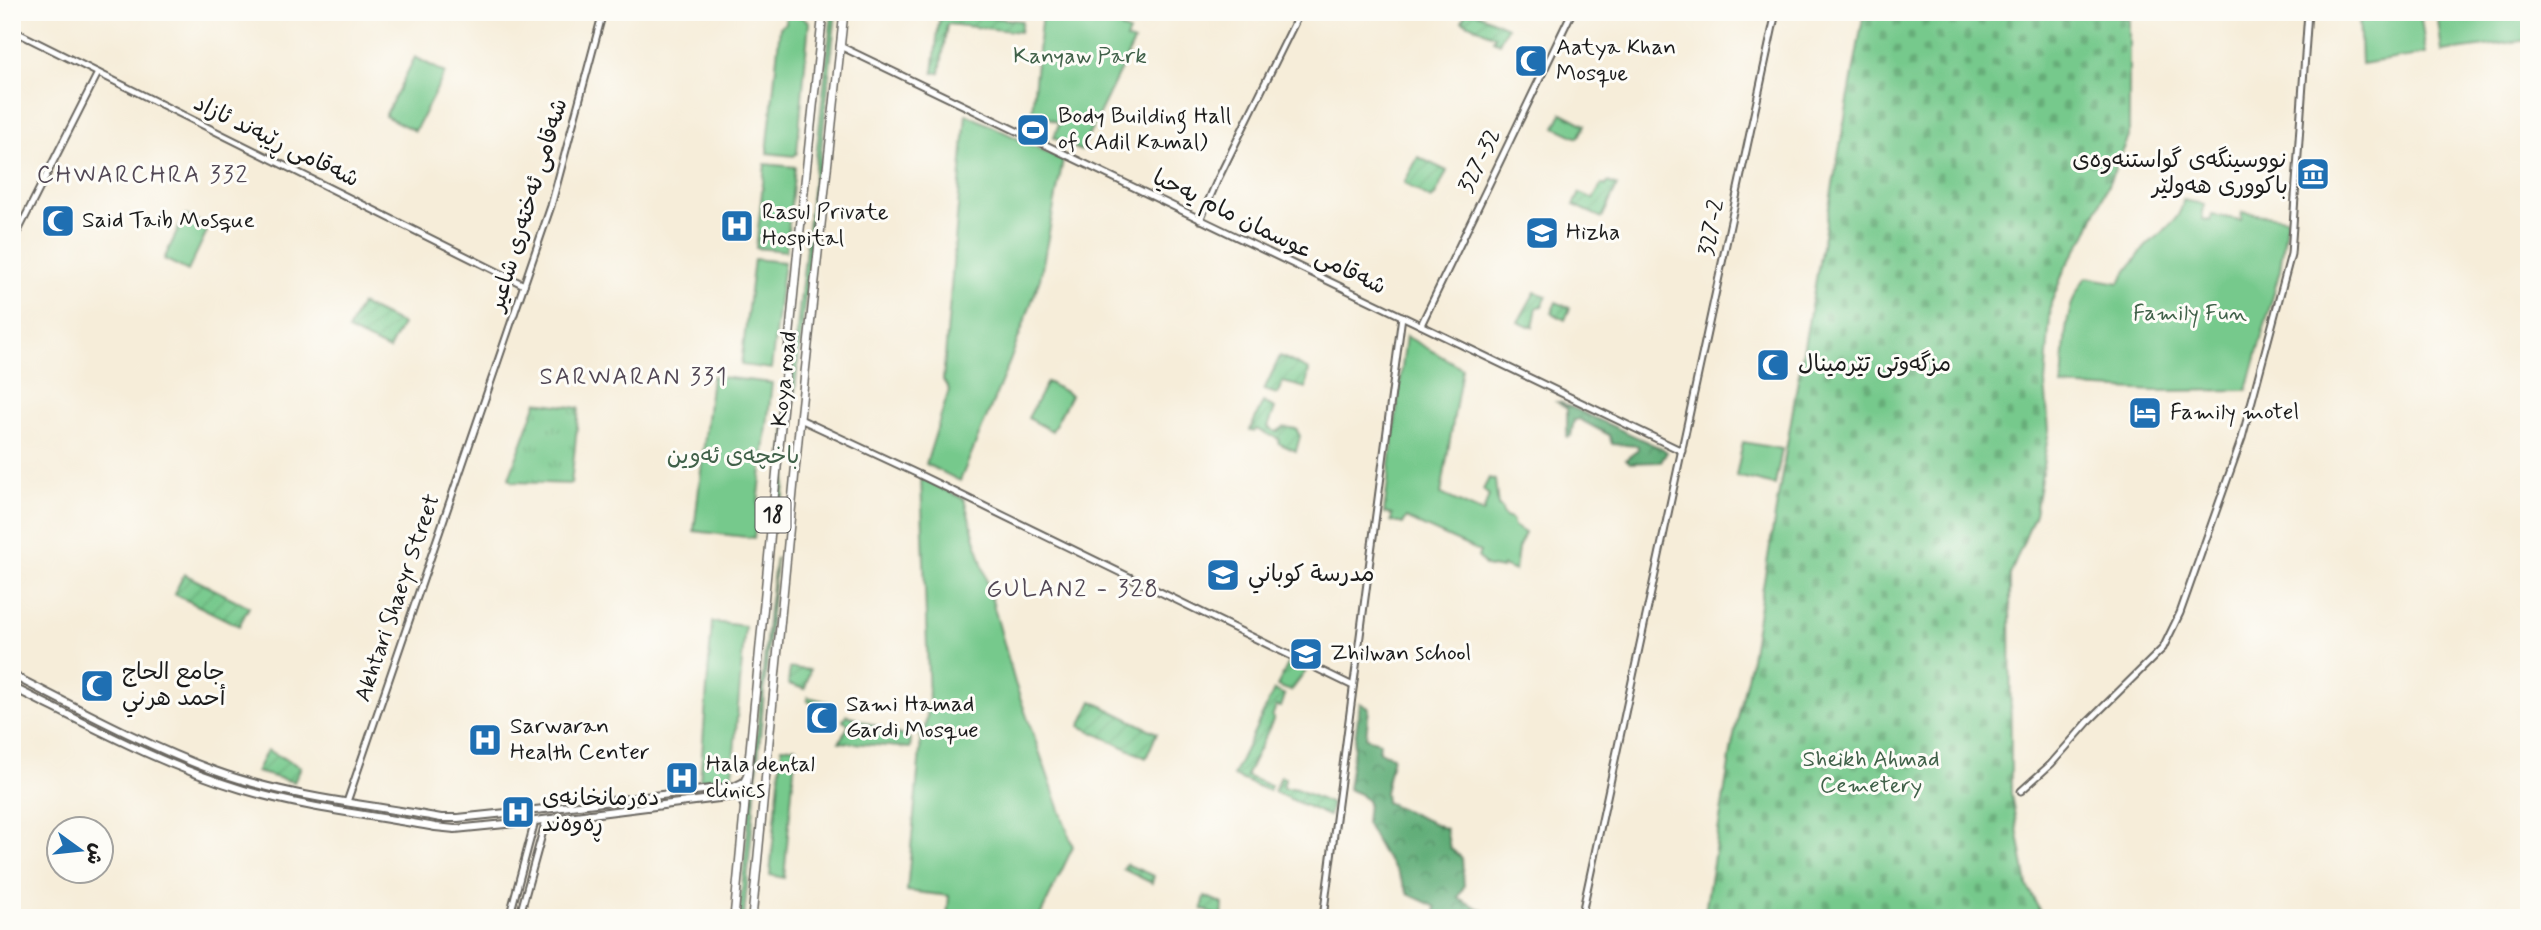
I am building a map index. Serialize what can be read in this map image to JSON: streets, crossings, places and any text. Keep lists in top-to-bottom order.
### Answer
{
  "streets": {
    "highway": ["Koya road", "18"],
    "street": [
      "شەقامی ڕێبەند ئازاد",
      "327-32",
      "شەقامی ئەختەری شاعیر",
      "327-2",
      "شەقامی عوسمان مام یەحیا",
      "Akhtari Shaeyr Street"
    ]
  },
  "crossings": [
    ["شەقامی ڕێبەند ئازاد", "شەقامی ئەختەری شاعیر"],
    ["327-32", "شەقامی عوسمان مام یەحیا"],
    ["شەقامی ئەختەری شاعیر", "Akhtari Shaeyr Street"],
    ["327-2", "شەقامی عوسمان مام یەحیا"],
    ["شەقامی عوسمان مام یەحیا", "Koya road"]
  ],
  "districts": ["CHWARCHRA 332", "SARWARAN 331", "GULAN2 - 328"],
  "parks": [
    "Kanyaw Park",
    "Family Fun",
    "باخچەی ئەوین",
    "Sheikh Ahmad Cemetery"
  ],
  "places": {
    "mosque": [
      "Aatya Khan Mosque",
      "Said Taib Mosque",
      "مزگەوتی تێرمینال",
      "جامع الحاج أحمد هرني",
      "Sami Hamad Gardi Mosque"
    ],
    "sports": ["Body Building Hall of (Adil Kamal)"],
    "museum": ["نووسینگەی گواستنەوەی باکووری هەولێر"],
    "hospital": [
      "Rasul Private Hospital",
      "Sarwaran Health Center",
      "Hala dental clinics",
      "دەرمانخانەی ڕەوەند"
    ],
    "school or university": ["Hizha", "مدرسة كوباني", "Zhilwan school"],
    "hotel": ["Family motel"]
  },
  "north": "right"
}
